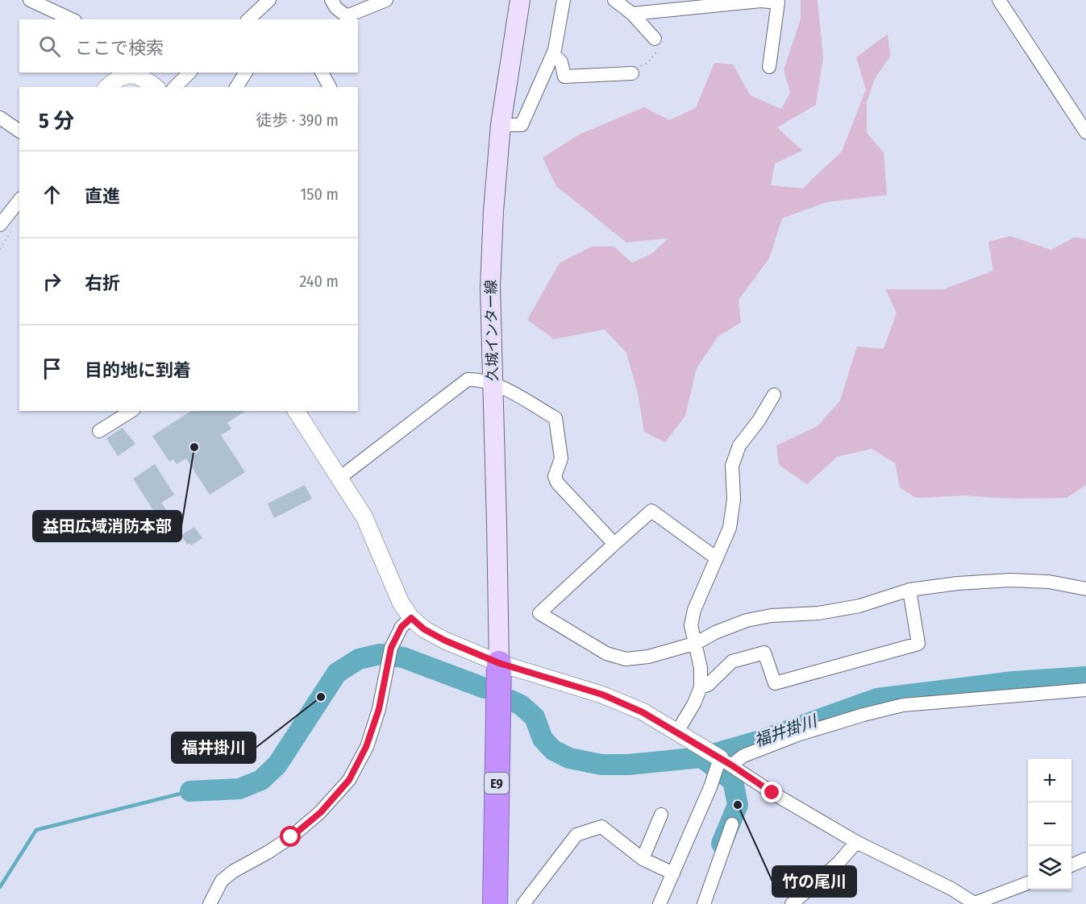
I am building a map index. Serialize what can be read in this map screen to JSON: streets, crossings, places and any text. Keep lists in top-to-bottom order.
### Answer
{
  "streets": {
    "highway": ["E9"],
    "main road": ["久城インター線"]
  },
  "crossings": [
    ["久城インター線", "E9"]
  ],
  "water": ["福井掛川"],
  "places": ["益田広域消防本部", "福井掛川", "竹の尾川"],
  "page": {
    "search": "ここで検索",
    "heading": ["5 分", "徒歩 · 390 m"],
    "list": [
      ["直進", "150 m"],
      ["右折", "240 m"],
      "目的地に到着"
    ],
    "map_buttons": ["+", "−"]
  }
}
